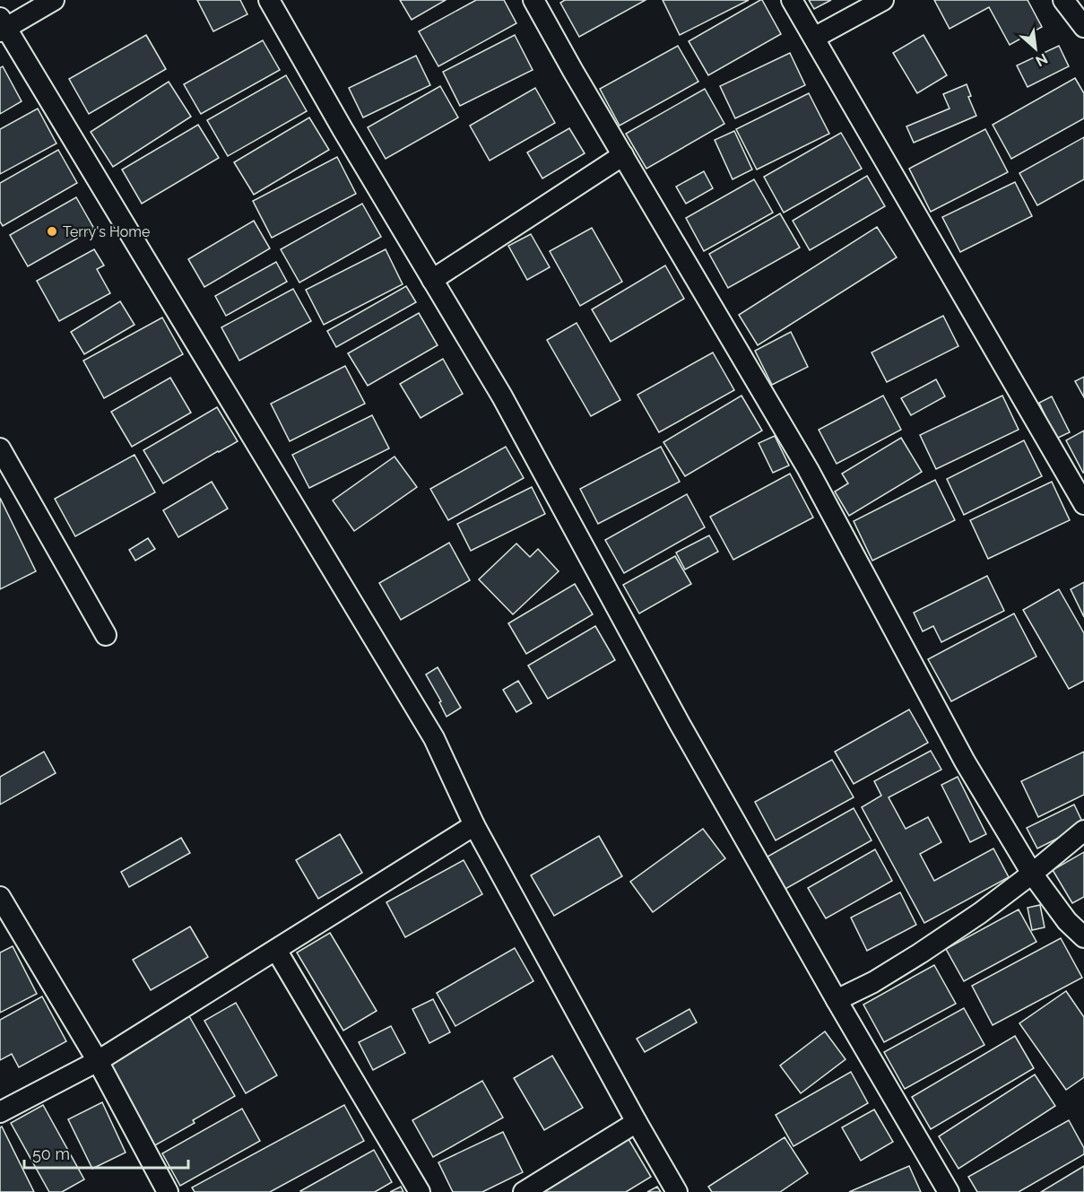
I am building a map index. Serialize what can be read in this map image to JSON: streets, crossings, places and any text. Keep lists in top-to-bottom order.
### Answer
{
  "places": ["Terry's Home"],
  "scale_bar": "50 m",
  "north": "bottom right"
}
